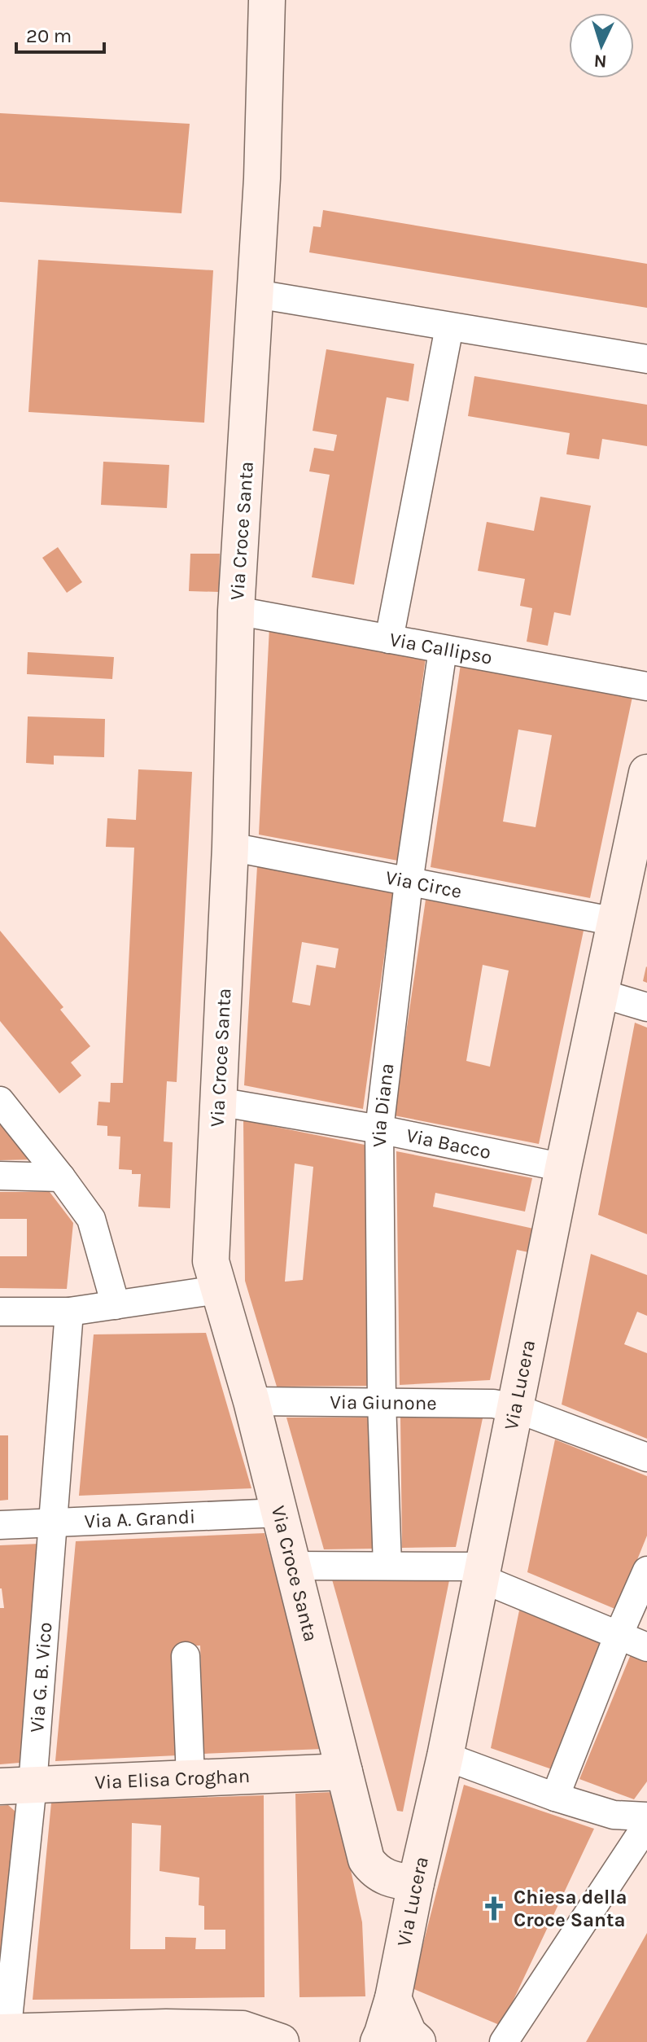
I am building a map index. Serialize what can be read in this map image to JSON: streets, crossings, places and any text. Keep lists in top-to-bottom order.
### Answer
{
  "streets": {
    "street": [
      "Via Croce Santa",
      "Via Callipso",
      "Via Circe",
      "Via Diana",
      "Via Bacco",
      "Via Lucera",
      "Via Giunone",
      "Via A. Grandi",
      "Via G. B. Vico",
      "Via Elisa Croghan"
    ]
  },
  "crossings": [
    ["Via Croce Santa", "Via Callipso"],
    ["Via Croce Santa", "Via Circe"],
    ["Via Croce Santa", "Via Bacco"],
    ["Via Croce Santa", "Via Lucera"],
    ["Via Croce Santa", "Via Giunone"],
    ["Via Croce Santa", "Via A. Grandi"],
    ["Via Croce Santa", "Via Elisa Croghan"],
    ["Via Callipso", "Via Diana"],
    ["Via Circe", "Via Diana"],
    ["Via Circe", "Via Lucera"],
    ["Via Diana", "Via Bacco"],
    ["Via Diana", "Via Giunone"],
    ["Via Bacco", "Via Lucera"],
    ["Via Lucera", "Via Giunone"],
    ["Via A. Grandi", "Via G. B. Vico"],
    ["Via G. B. Vico", "Via Elisa Croghan"]
  ],
  "places": {
    "church": ["Chiesa della Croce Santa"]
  },
  "scale_bar": "20 m",
  "north": "bottom"
}
